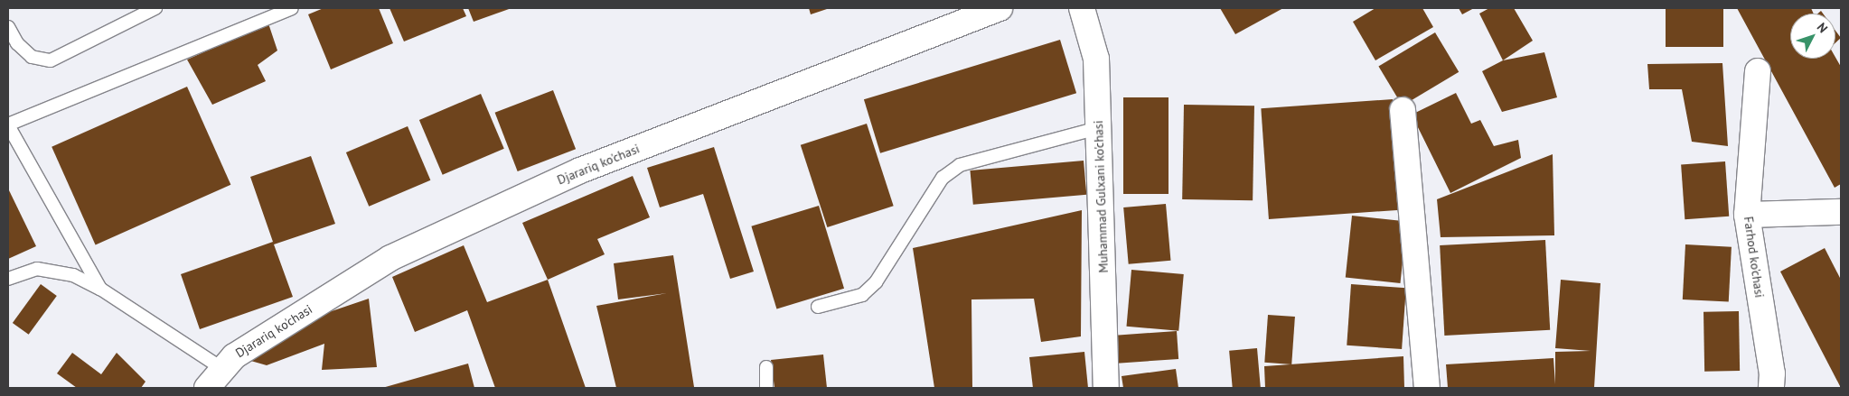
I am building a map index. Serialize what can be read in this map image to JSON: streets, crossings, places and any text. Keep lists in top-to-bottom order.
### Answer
{
  "streets": {
    "street": ["Djarariq ko'chasi", "Muhammad Gulxani ko'chasi", "Farhod ko'chasi"]
  },
  "north": "top right"
}
